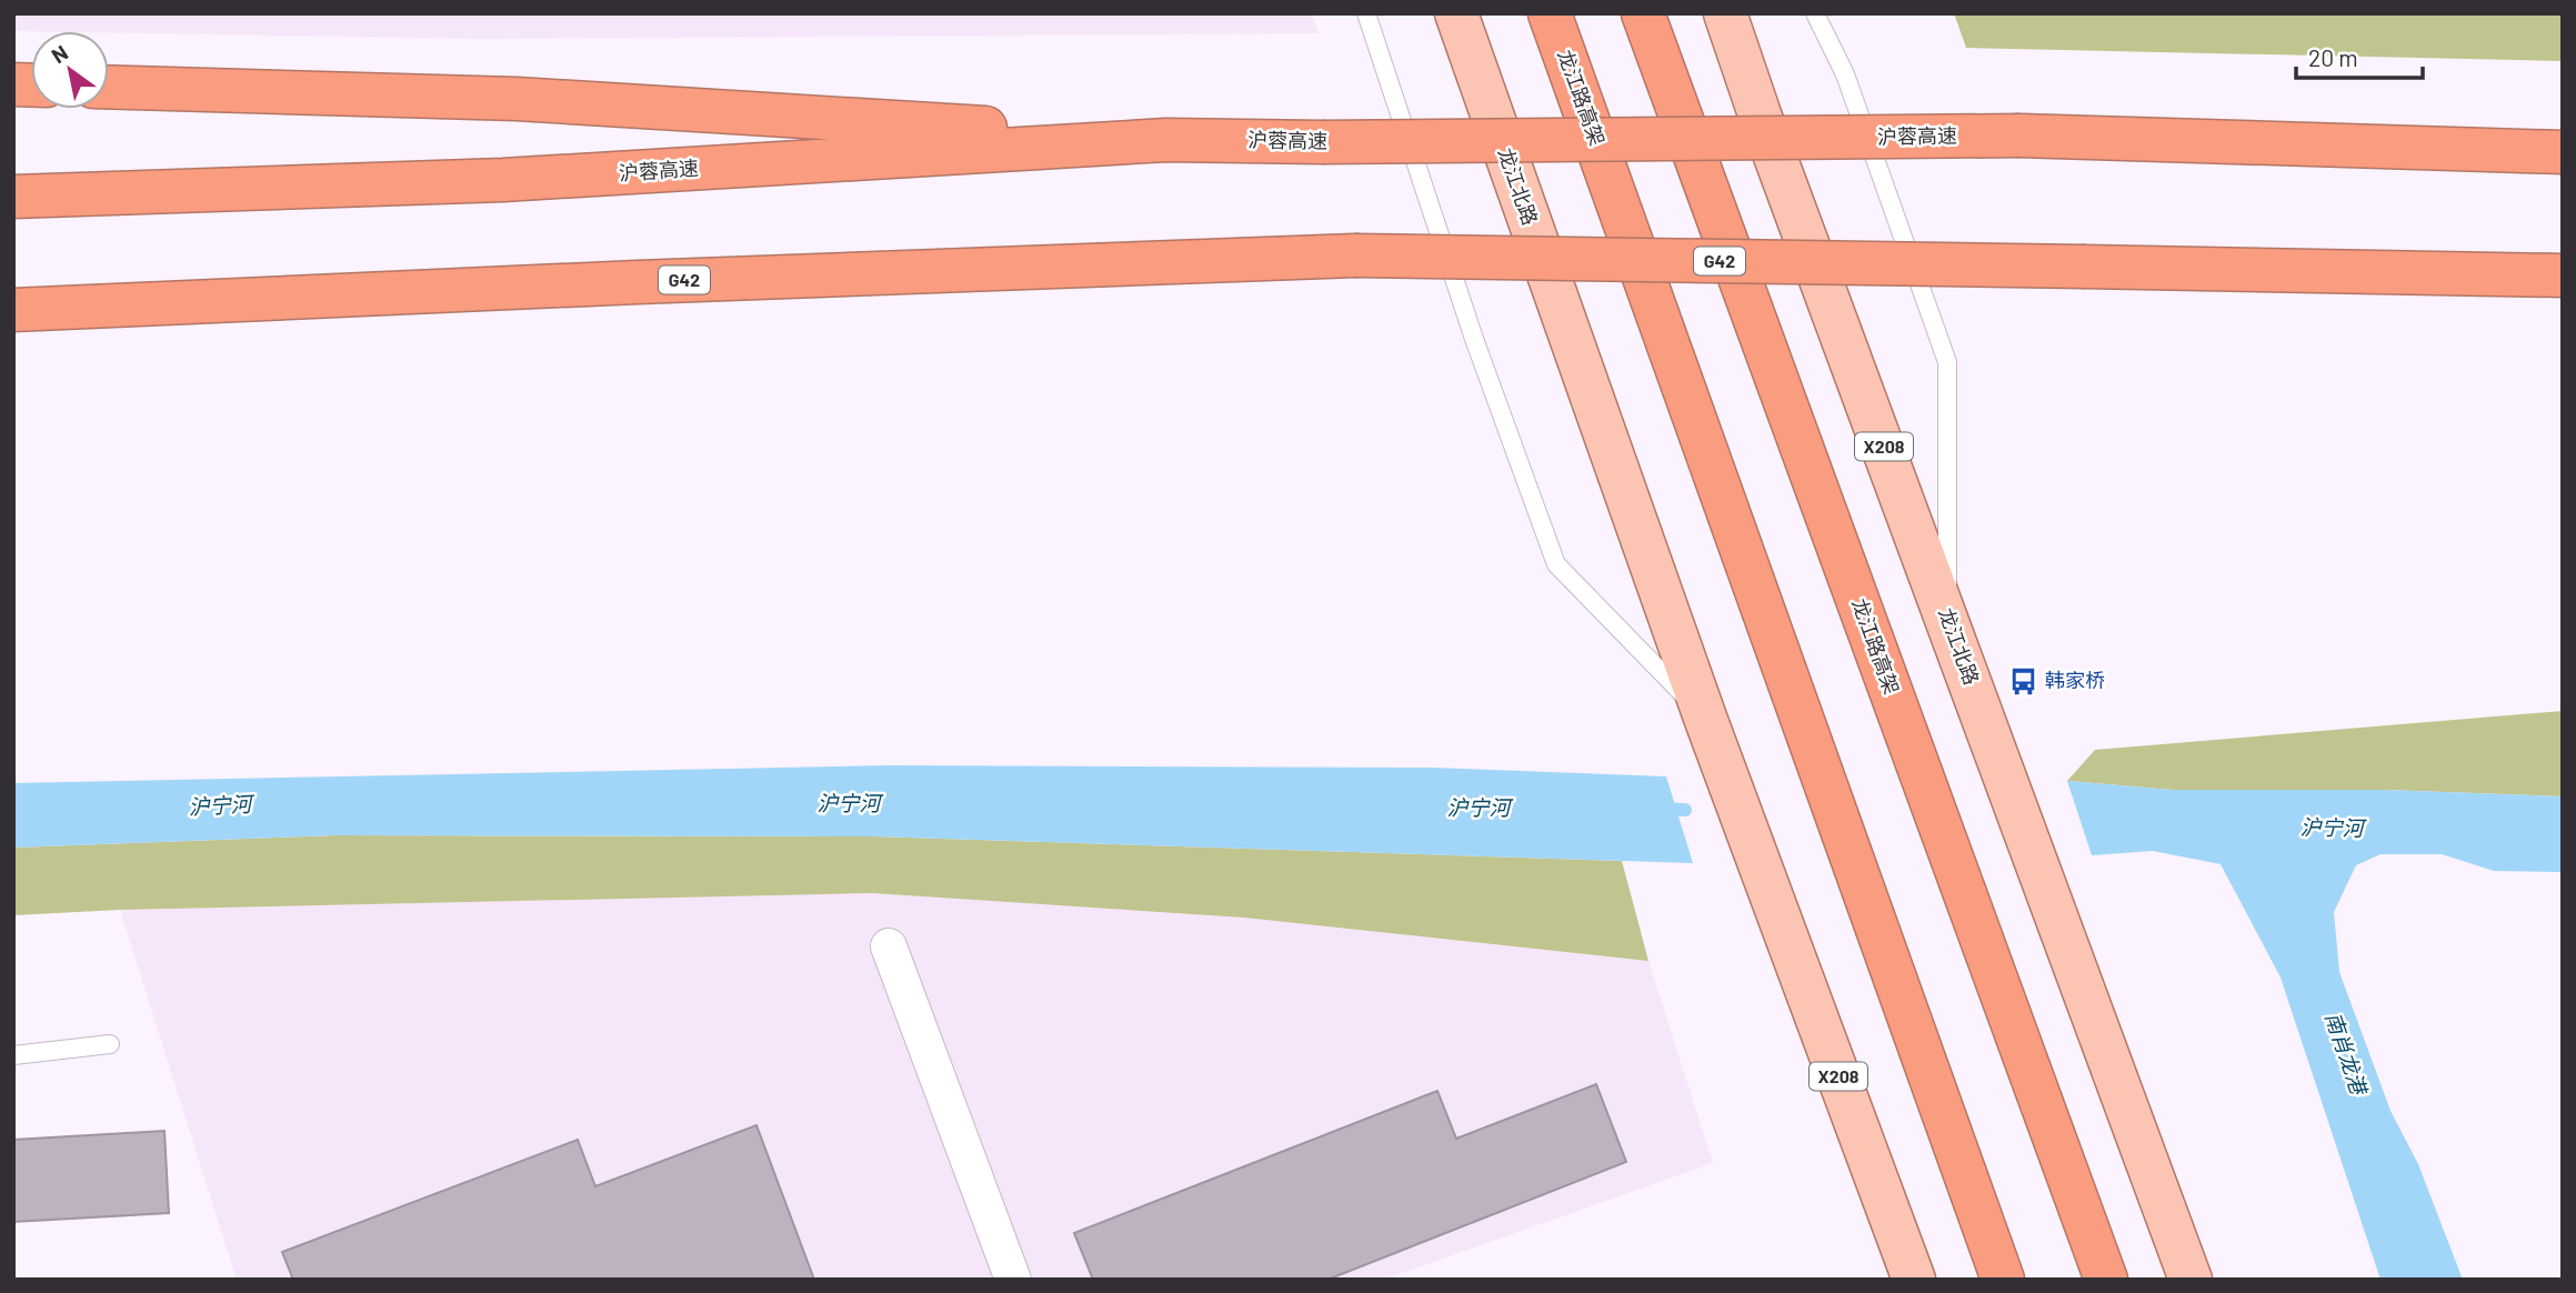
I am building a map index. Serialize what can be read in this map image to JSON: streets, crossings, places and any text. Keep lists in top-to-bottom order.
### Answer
{
  "streets": {
    "highway": ["龙江路高架", "沪蓉高速", "G42"],
    "main road": ["龙江北路", "X208"]
  },
  "water": ["沪宁河", "南肖龙港"],
  "places": {
    "bus stop": ["韩家桥"]
  },
  "scale_bar": "20 m",
  "north": "top left"
}
